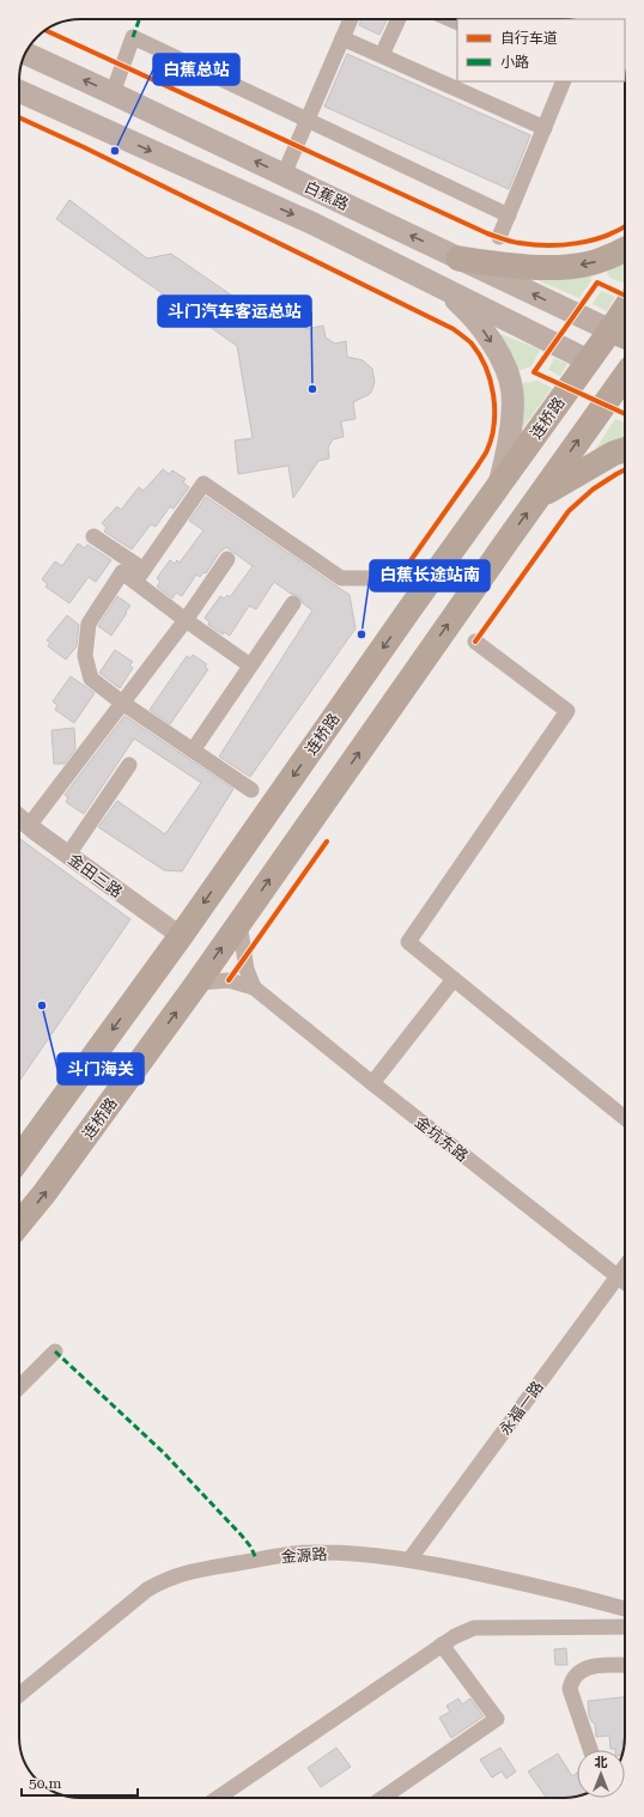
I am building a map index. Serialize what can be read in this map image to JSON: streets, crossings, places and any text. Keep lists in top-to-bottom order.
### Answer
{
  "streets": {
    "main road": ["白蕉路", "连桥路"],
    "street": [
      "金田三路",
      "金坑东路",
      "永福一路",
      "金源路"
    ]
  },
  "crossings": [
    ["白蕉路", "连桥路"],
    ["连桥路", "金田三路"],
    ["连桥路", "金坑东路"],
    ["金坑东路", "永福一路"],
    ["永福一路", "金源路"]
  ],
  "places": [
    "白蕉总站",
    "斗门汽车客运总站",
    "白蕉长途站南",
    "斗门海关"
  ],
  "legend": ["自行车道", "小路"],
  "scale_bar": "50 m",
  "north": "top"
}
